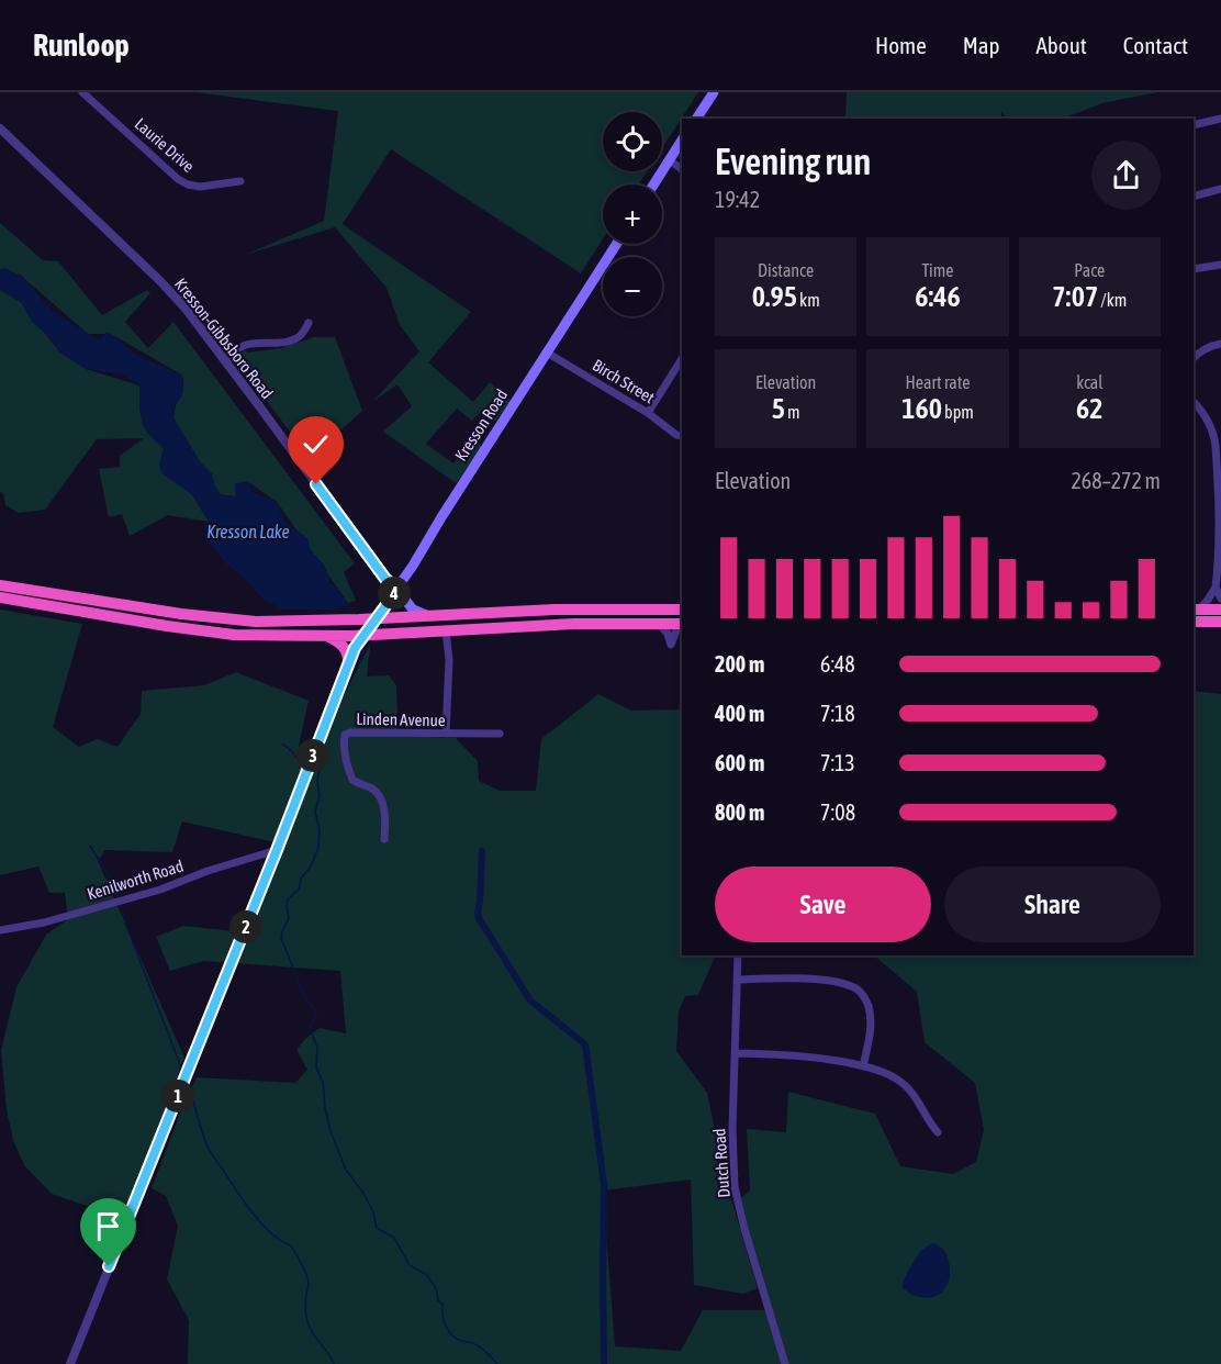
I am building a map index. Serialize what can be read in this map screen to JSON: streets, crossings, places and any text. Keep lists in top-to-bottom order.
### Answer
{
  "streets": {
    "main road": ["Kresson Road"],
    "street": [
      "Laurie Drive",
      "Kresson-Gibbsboro Road",
      "Birch Street",
      "Linden Avenue",
      "Kenilworth Road",
      "Dutch Road"
    ]
  },
  "crossings": [
    ["Kresson-Gibbsboro Road", "Kresson Road"],
    ["Birch Street", "Kresson Road"]
  ],
  "water": ["Kresson Lake"],
  "page": {
    "header": "Runloop",
    "nav": [
      "Home",
      "Map",
      "About",
      "Contact"
    ],
    "map_buttons": ["+", "−"],
    "heading": ["Evening run", "19:42"],
    "stats": [
      ["Distance", "0.95 km"],
      ["Time", "6:46"],
      ["Pace", "7:07 /km"],
      ["Elevation", "5 m"],
      ["Heart rate", "160 bpm"],
      ["kcal", "62"]
    ],
    "chart": ["Elevation", "268–272 m"],
    "pins": [
      "4",
      "3",
      "2",
      "1"
    ],
    "list": [
      {
        "name": "200 m",
        "note": "6:48"
      },
      {
        "name": "400 m",
        "note": "7:18"
      },
      {
        "name": "600 m",
        "note": "7:13"
      },
      {
        "name": "800 m",
        "note": "7:08"
      }
    ],
    "buttons": ["Save", "Share"]
  }
}
